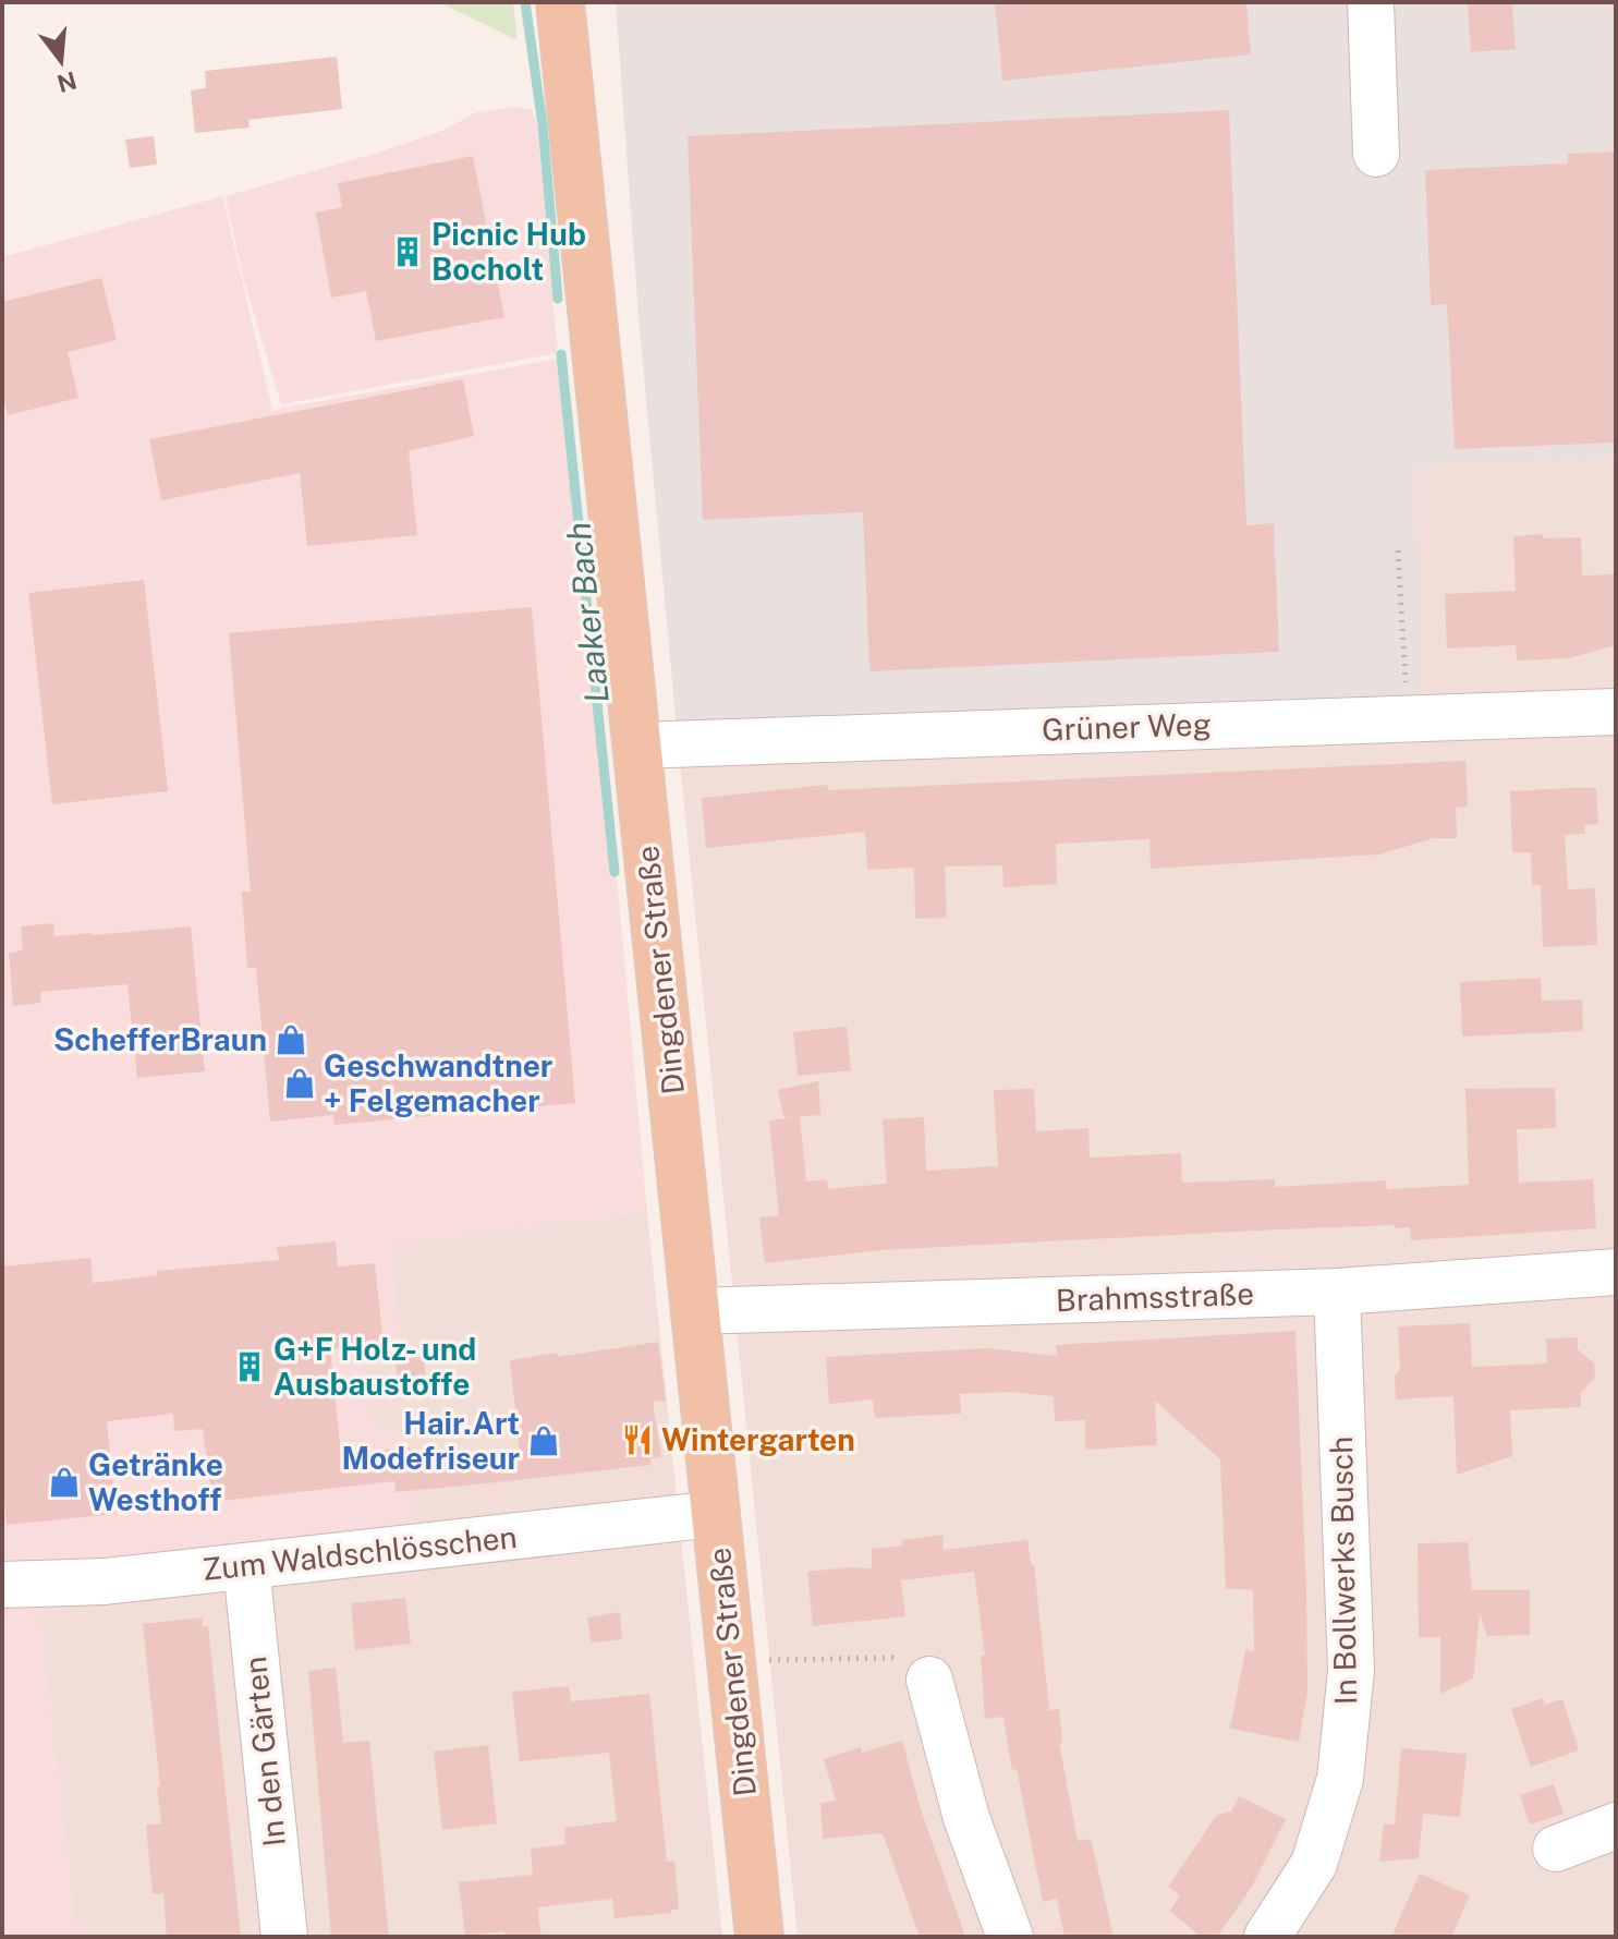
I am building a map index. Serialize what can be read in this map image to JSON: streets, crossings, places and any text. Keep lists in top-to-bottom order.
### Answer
{
  "streets": {
    "main road": ["Dingdener Straße"],
    "street": [
      "Grüner Weg",
      "Brahmsstraße",
      "Zum Waldschlösschen",
      "In Bollwerks Busch",
      "In den Gärten"
    ]
  },
  "crossings": [
    ["Grüner Weg", "Dingdener Straße"],
    ["Dingdener Straße", "Brahmsstraße"],
    ["Dingdener Straße", "Zum Waldschlösschen"],
    ["Brahmsstraße", "In Bollwerks Busch"],
    ["Zum Waldschlösschen", "In den Gärten"]
  ],
  "water": ["Laaker Bach"],
  "places": {
    "building": ["Picnic Hub Bocholt", "G+F Holz- und Ausbaustoffe"],
    "shop": [
      "SchefferBraun",
      "Geschwandtner + Felgemacher",
      "Hair.Art Modefriseur",
      "Getränke Westhoff"
    ],
    "restaurant": ["Wintergarten"]
  },
  "north": "bottom"
}
